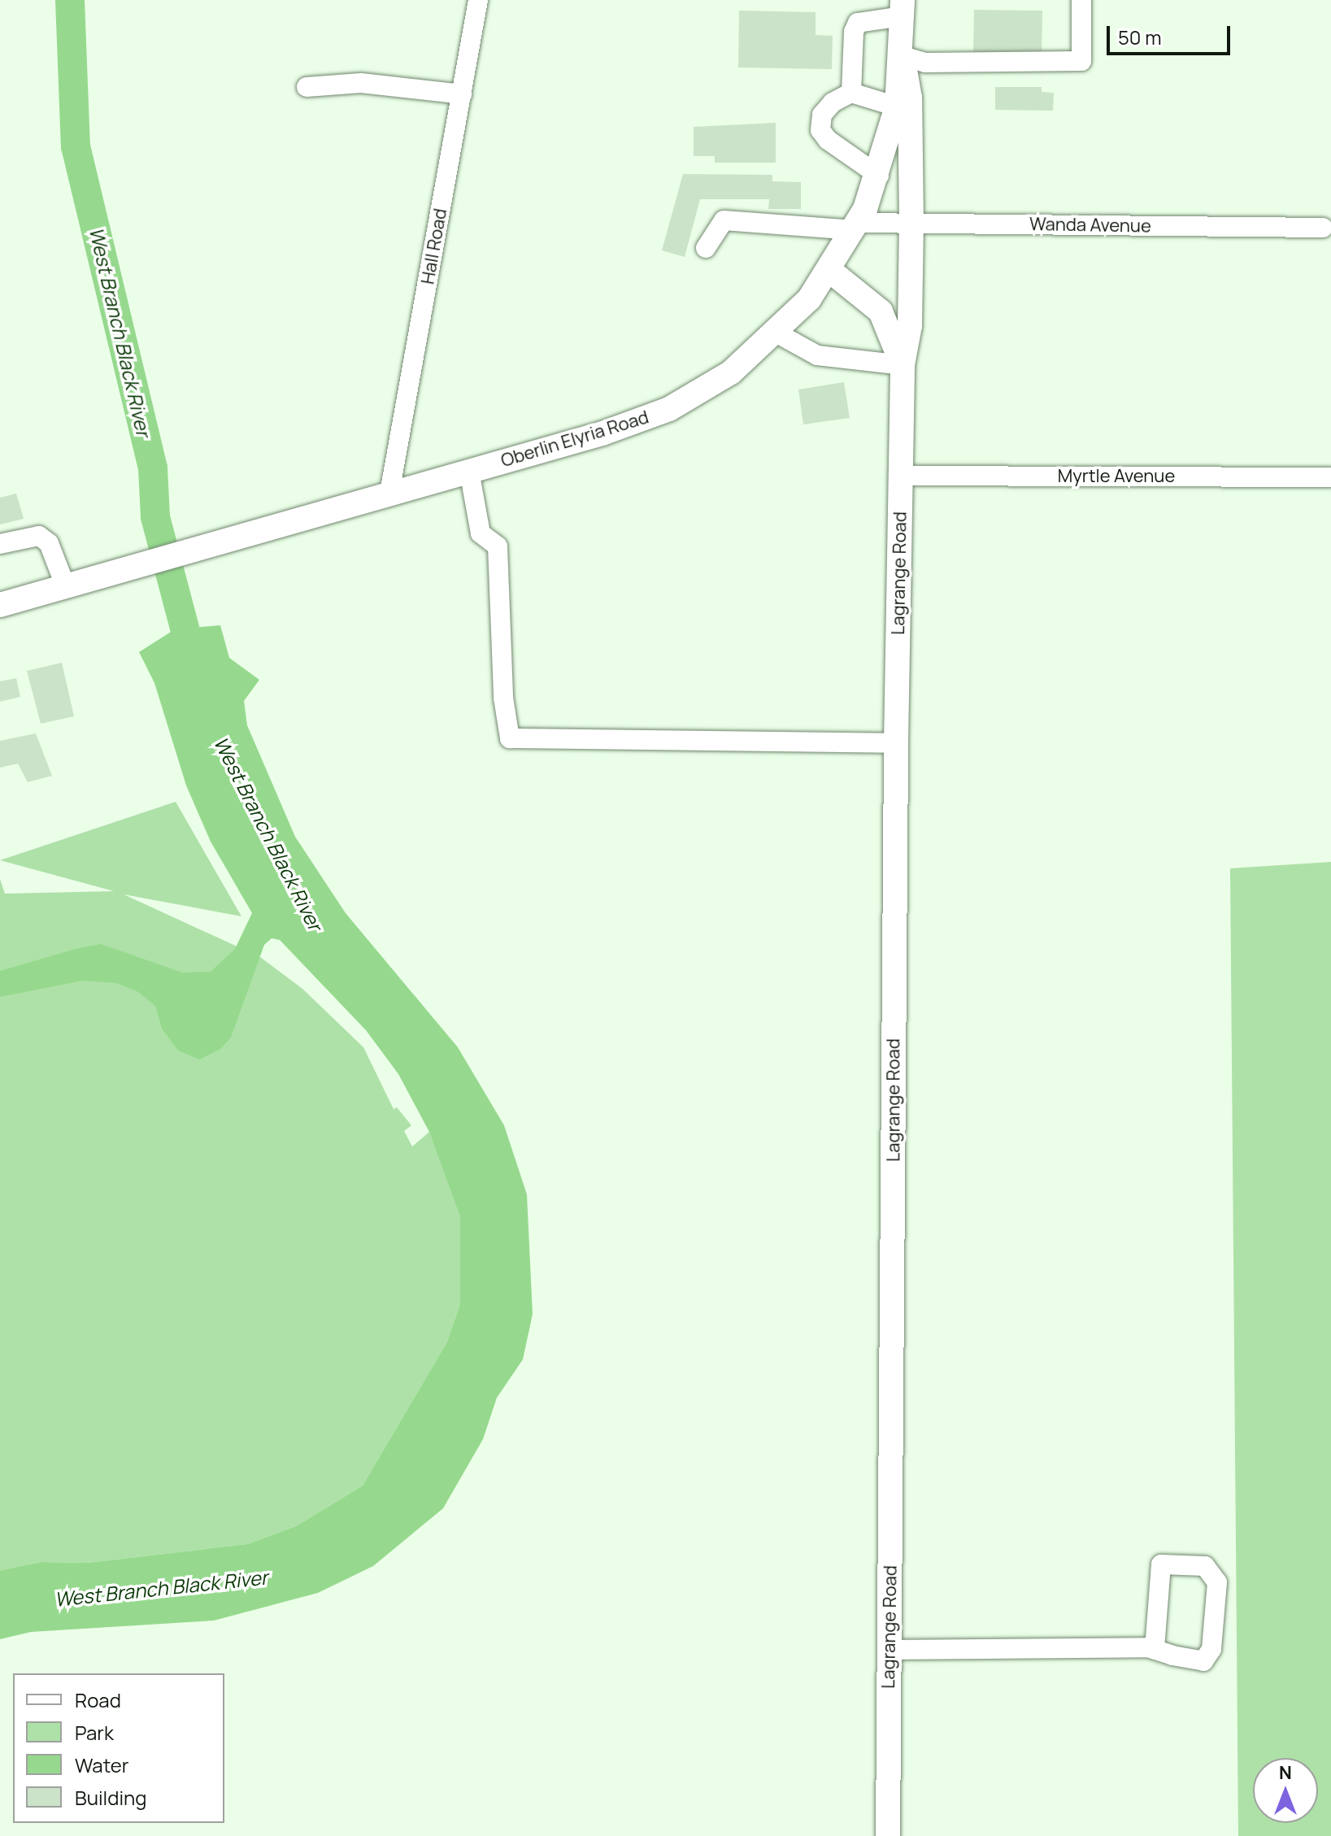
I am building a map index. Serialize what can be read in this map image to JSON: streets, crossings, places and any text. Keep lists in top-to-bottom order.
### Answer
{
  "streets": {
    "main road": ["Oberlin Elyria Road", "Lagrange Road"],
    "street": ["Wanda Avenue", "Hall Road", "Myrtle Avenue"]
  },
  "crossings": [
    ["Wanda Avenue", "Oberlin Elyria Road"],
    ["Wanda Avenue", "Lagrange Road"],
    ["Hall Road", "Oberlin Elyria Road"],
    ["Oberlin Elyria Road", "Lagrange Road"],
    ["Myrtle Avenue", "Lagrange Road"]
  ],
  "water": ["West Branch Black River"],
  "legend": [
    "Road",
    "Park",
    "Water",
    "Building"
  ],
  "scale_bar": "50 m",
  "north": "top"
}
